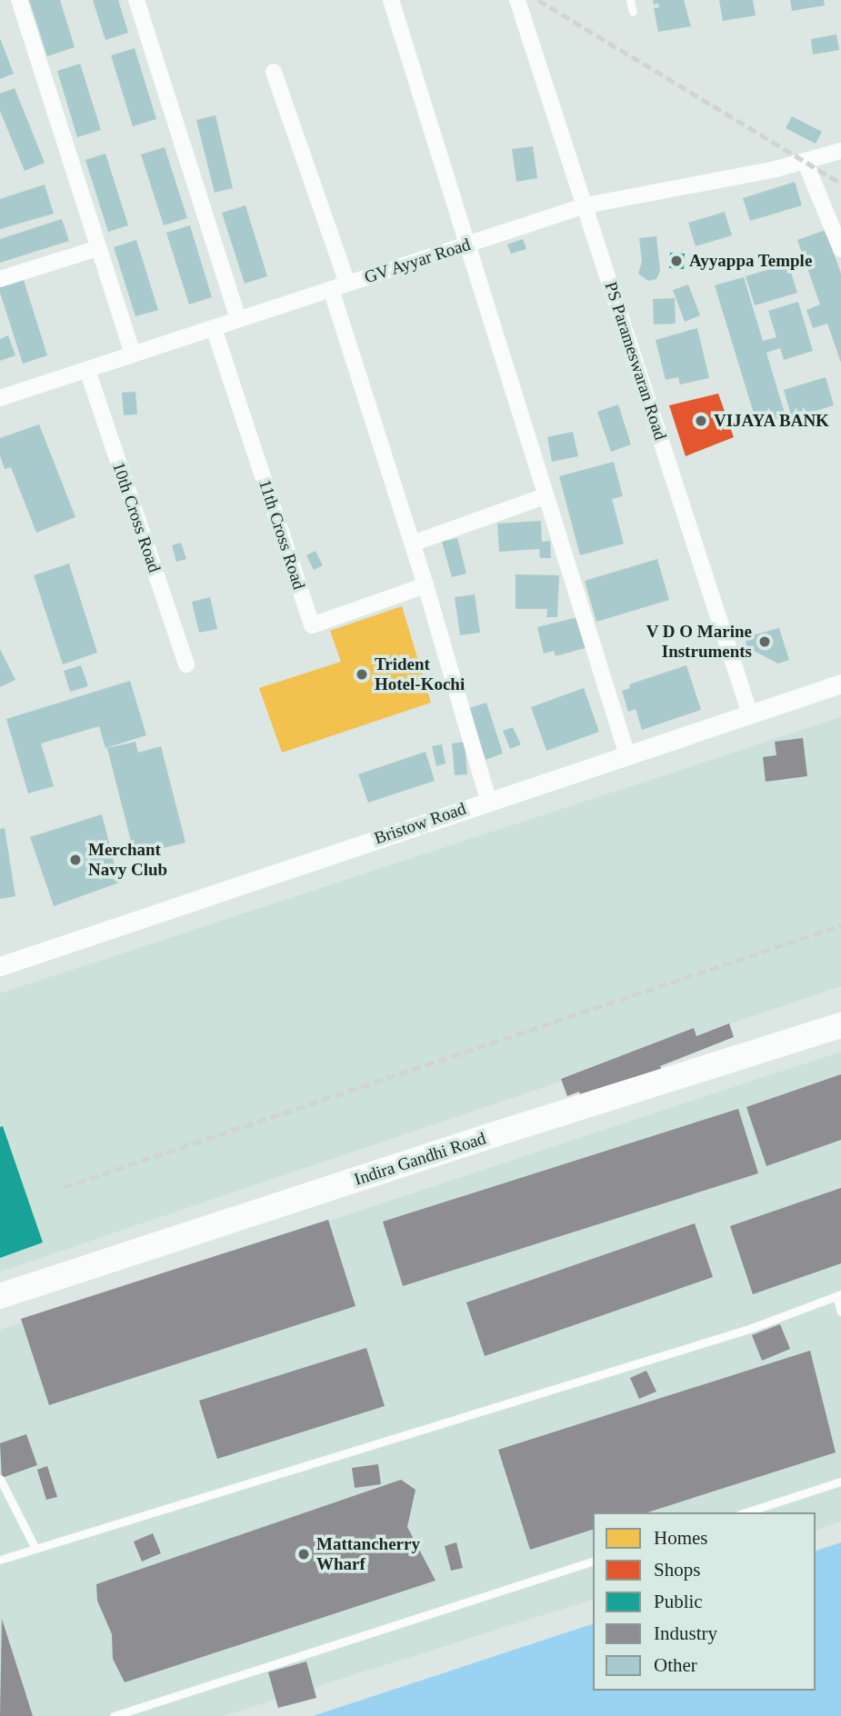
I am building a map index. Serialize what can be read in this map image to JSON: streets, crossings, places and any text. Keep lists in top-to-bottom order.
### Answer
{
  "streets": {
    "highway": ["Indira Gandhi Road"],
    "street": [
      "GV Ayyar Road",
      "PS Parameswaran Road",
      "10th Cross Road",
      "11th Cross Road",
      "Bristow Road"
    ]
  },
  "crossings": [
    ["GV Ayyar Road", "PS Parameswaran Road"],
    ["GV Ayyar Road", "10th Cross Road"],
    ["GV Ayyar Road", "11th Cross Road"],
    ["PS Parameswaran Road", "Bristow Road"]
  ],
  "places": [
    "Ayyappa Temple",
    "VIJAYA BANK",
    "V D O Marine Instruments",
    "Trident Hotel-Kochi",
    "Merchant Navy Club",
    "Mattancherry Wharf"
  ],
  "legend": [
    "Homes",
    "Shops",
    "Public",
    "Industry",
    "Other"
  ]
}
